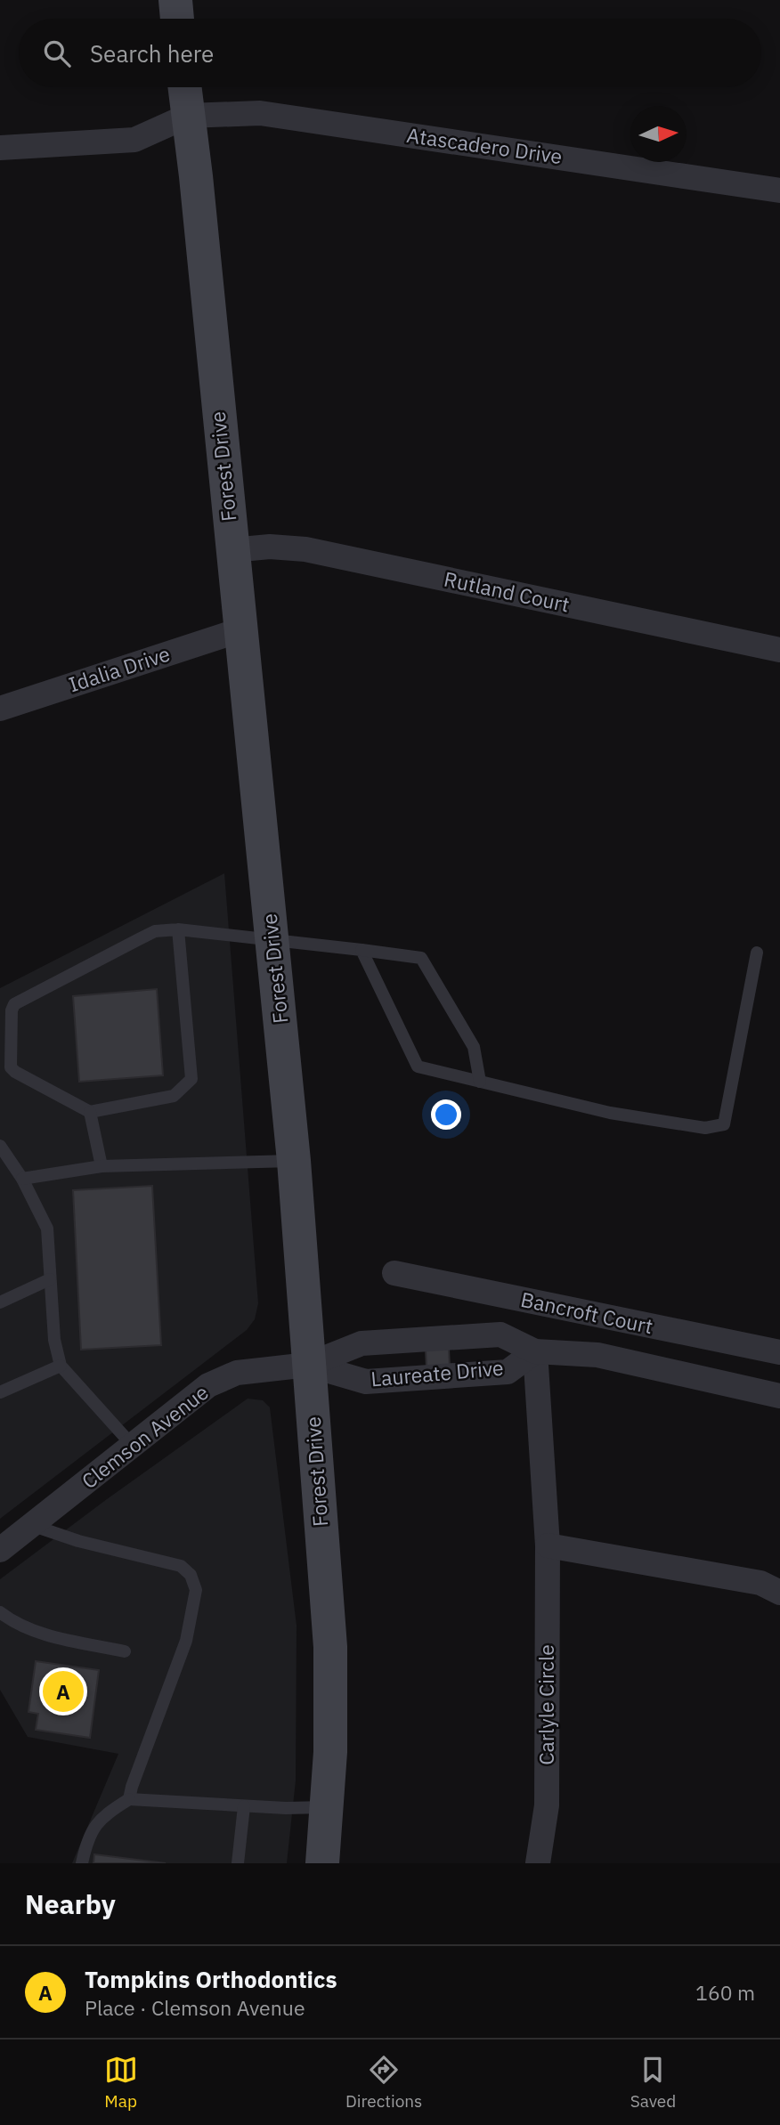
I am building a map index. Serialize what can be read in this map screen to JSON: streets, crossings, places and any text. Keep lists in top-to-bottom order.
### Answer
{
  "streets": {
    "main road": ["Forest Drive"],
    "street": [
      "Atascadero Drive",
      "Rutland Court",
      "Idalia Drive",
      "Bancroft Court",
      "Laureate Drive",
      "Clemson Avenue",
      "Carlyle Circle"
    ]
  },
  "crossings": [
    ["Atascadero Drive", "Forest Drive"],
    ["Forest Drive", "Rutland Court"],
    ["Forest Drive", "Idalia Drive"],
    ["Forest Drive", "Laureate Drive"],
    ["Forest Drive", "Clemson Avenue"],
    ["Laureate Drive", "Clemson Avenue"],
    ["Laureate Drive", "Carlyle Circle"]
  ],
  "north": "right",
  "page": {
    "search": "Search here",
    "pins": "A",
    "heading": "Nearby",
    "list": [
      {
        "mark": "A",
        "name": "Tompkins Orthodontics",
        "note": "Place · Clemson Avenue",
        "value": "160 m"
      }
    ],
    "nav": ["Map", "Directions", "Saved"]
  }
}
